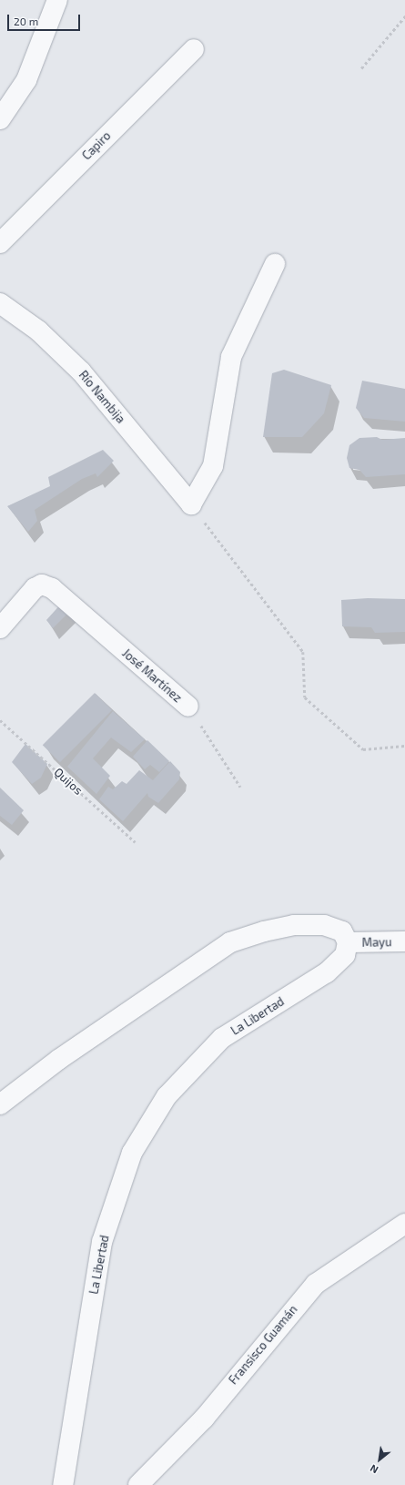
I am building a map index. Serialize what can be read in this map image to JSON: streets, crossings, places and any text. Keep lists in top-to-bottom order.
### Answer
{
  "streets": {
    "street": [
      "Capiro",
      "Río Nambija",
      "José Martínez",
      "Mayu",
      "La Libertad",
      "Fransisco Guamán"
    ],
    "path": ["Quijos"]
  },
  "crossings": [
    ["Mayu", "La Libertad"]
  ],
  "scale_bar": "20 m",
  "north": "bottom left"
}
